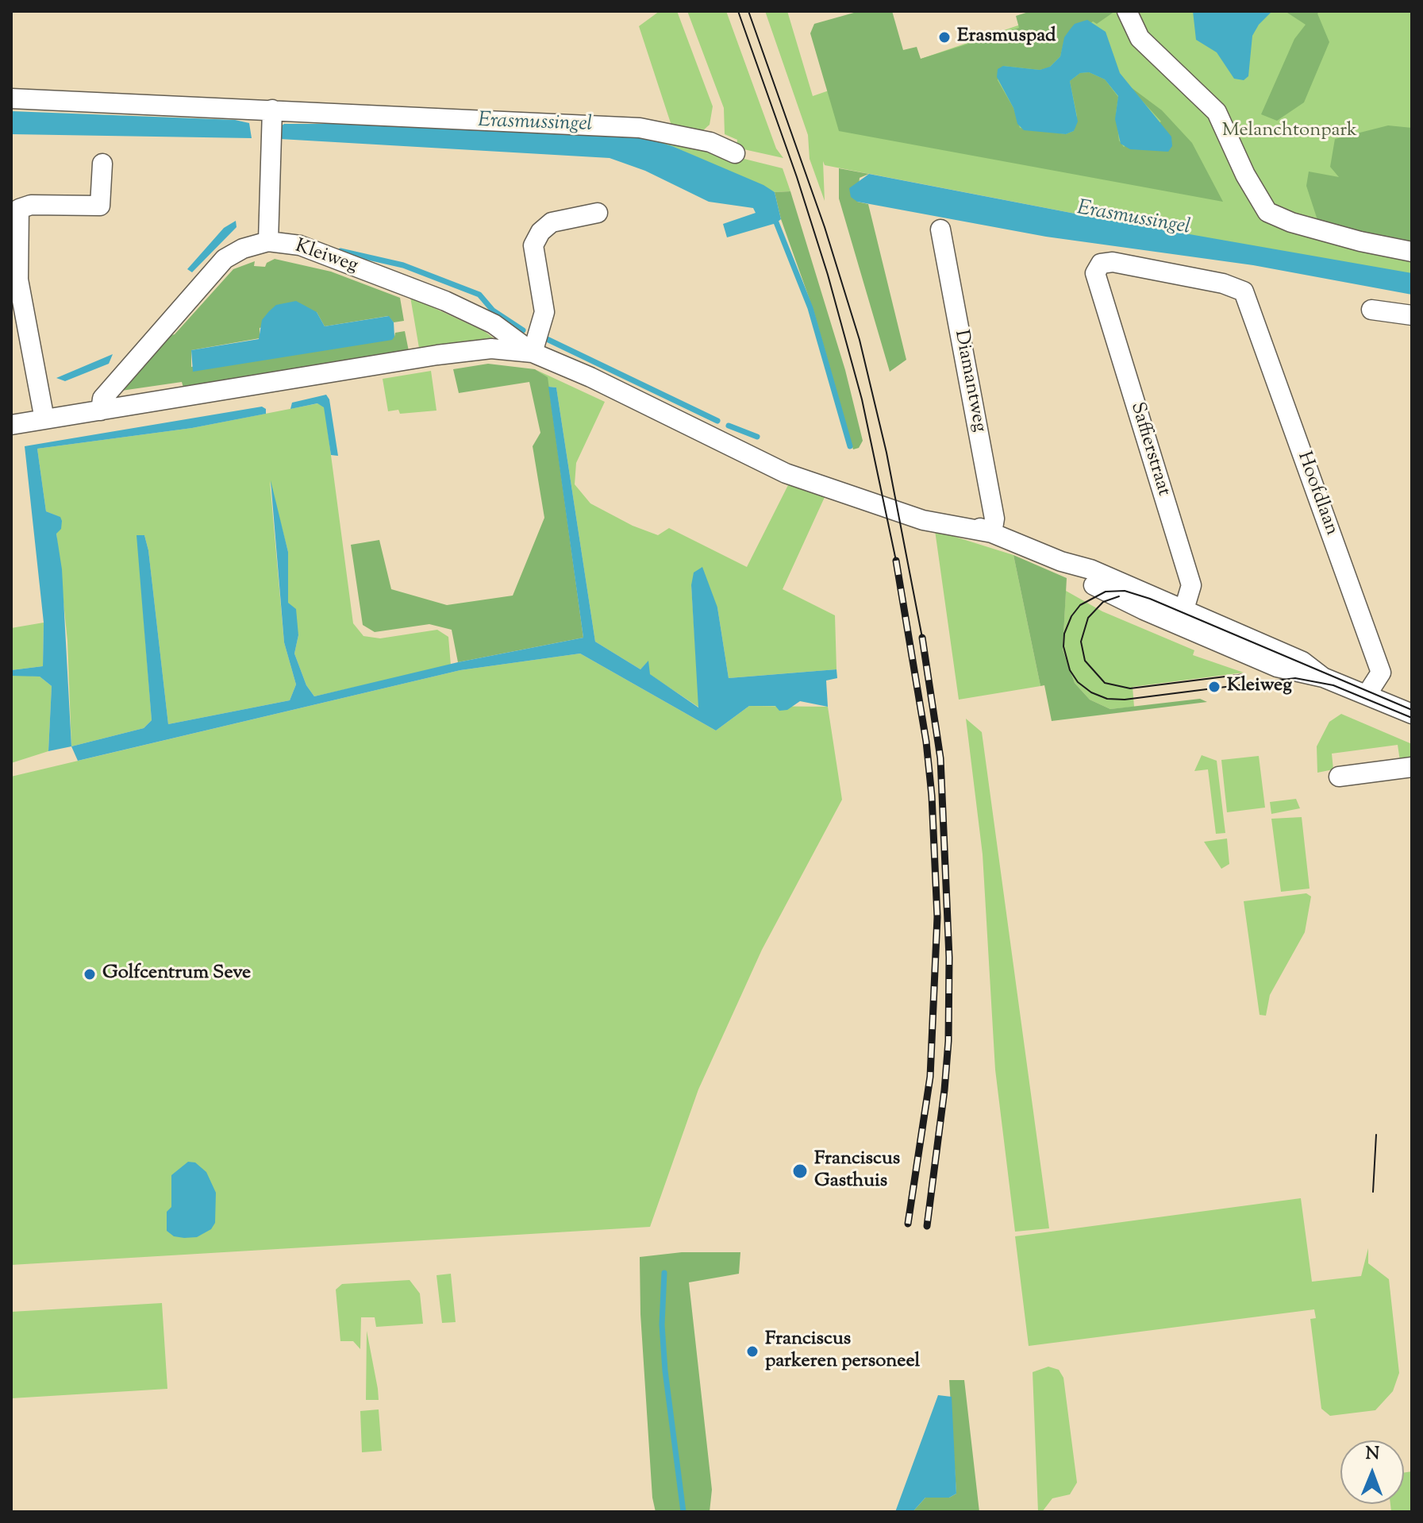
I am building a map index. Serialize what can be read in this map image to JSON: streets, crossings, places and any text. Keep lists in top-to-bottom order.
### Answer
{
  "streets": {
    "street": [
      "Kleiweg",
      "Diamantweg",
      "Saffierstraat",
      "Hoofdlaan"
    ]
  },
  "crossings": [
    ["Kleiweg", "Diamantweg"],
    ["Kleiweg", "Saffierstraat"],
    ["Kleiweg", "Hoofdlaan"],
    ["Saffierstraat", "Hoofdlaan"]
  ],
  "water": ["Erasmussingel"],
  "parks": ["Melanchtonpark"],
  "places": [
    "Erasmuspad",
    "Kleiweg",
    "Golfcentrum Seve",
    "Franciscus Gasthuis",
    "Franciscus parkeren personeel"
  ],
  "north": "top"
}
